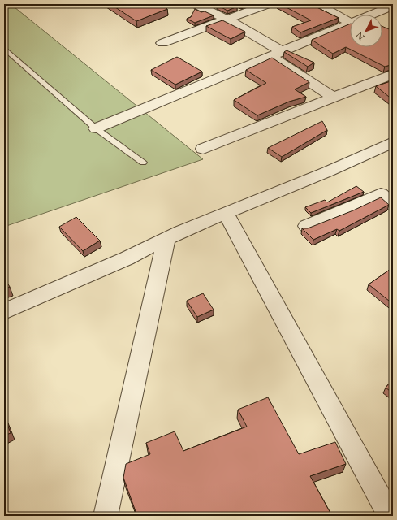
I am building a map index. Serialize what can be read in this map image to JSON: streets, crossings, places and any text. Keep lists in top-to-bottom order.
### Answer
{
  "north": "bottom left"
}
